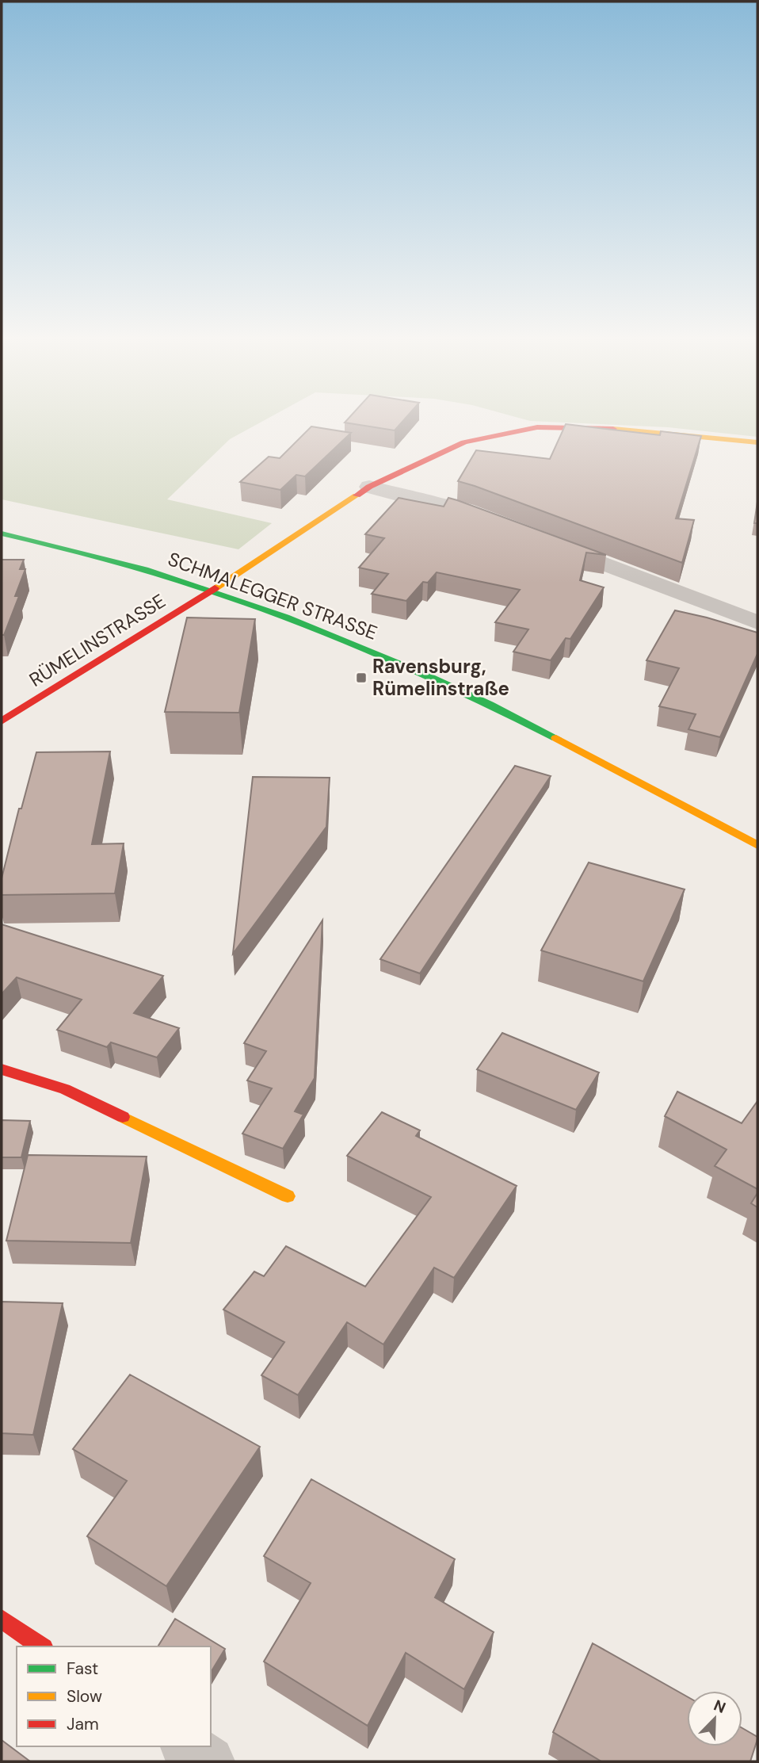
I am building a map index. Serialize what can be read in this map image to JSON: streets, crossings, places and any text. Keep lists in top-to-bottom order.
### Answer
{
  "streets": {
    "street": ["SCHMALEGGER STRASSE", "RÜMELINSTRASSE"]
  },
  "crossings": [
    ["SCHMALEGGER STRASSE", "RÜMELINSTRASSE"]
  ],
  "places": {
    "transit": ["Ravensburg, Rümelinstraße"]
  },
  "legend": ["Fast", "Slow", "Jam"],
  "north": "top right"
}
